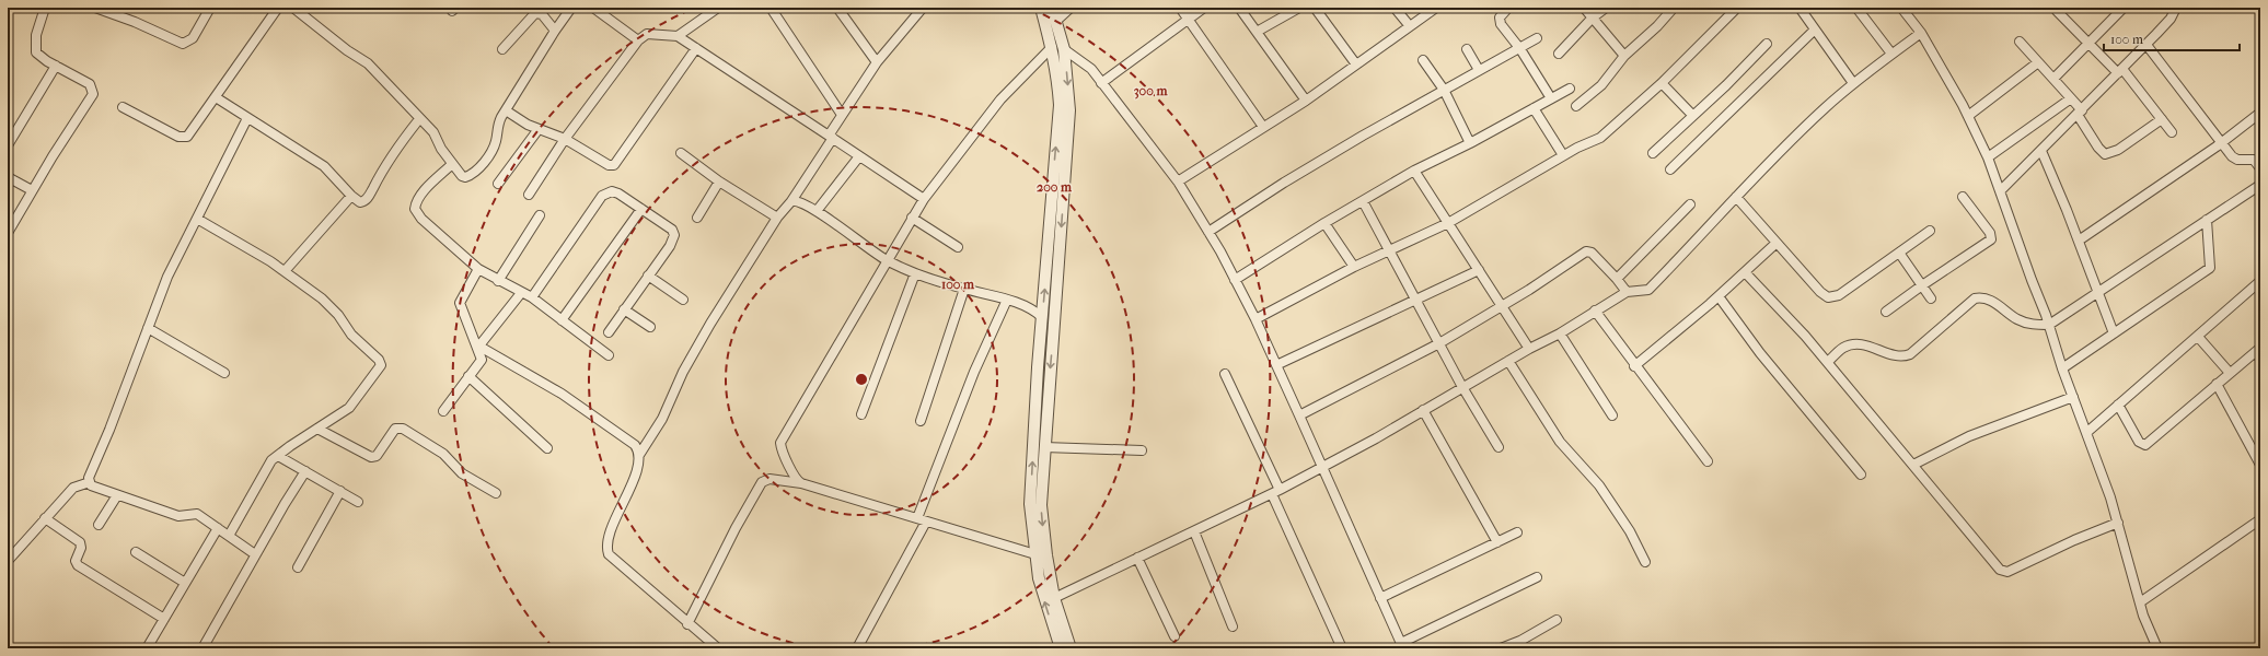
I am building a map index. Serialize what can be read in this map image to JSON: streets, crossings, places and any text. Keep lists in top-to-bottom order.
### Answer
{
  "scale_bar": "100 m",
  "rings": ["300 m", "200 m", "100 m"]
}
